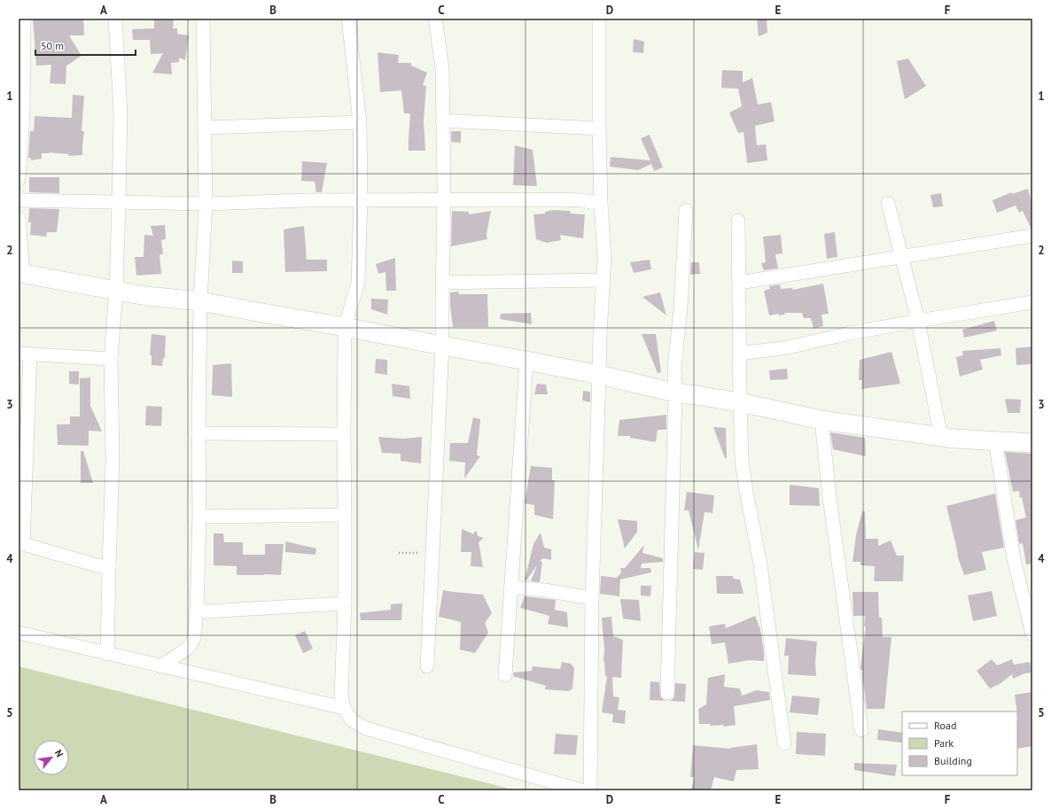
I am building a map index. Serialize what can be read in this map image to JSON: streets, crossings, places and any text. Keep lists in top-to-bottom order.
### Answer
{
  "legend": ["Road", "Park", "Building"],
  "scale_bar": "50 m",
  "north": "top right",
  "grid": {
    "columns": [
      "A",
      "B",
      "C",
      "D",
      "E",
      "F"
    ],
    "rows": [
      "1",
      "2",
      "3",
      "4",
      "5"
    ]
  }
}
